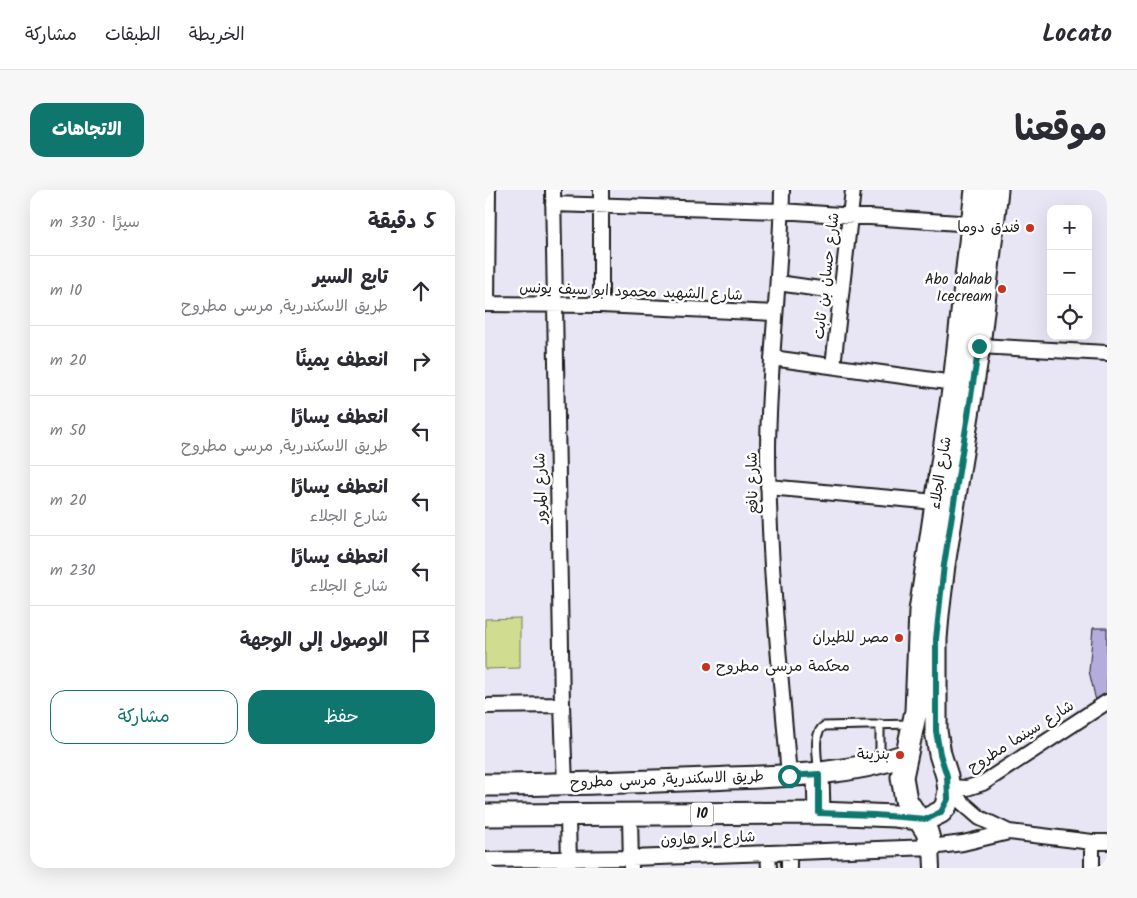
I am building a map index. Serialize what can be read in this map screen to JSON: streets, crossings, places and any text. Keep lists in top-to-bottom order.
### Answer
{
  "streets": {
    "main road": ["شارع الجلاء", "طريق الاسكندرية, مرسى مطروح", "10"],
    "street": [
      "شارع حسان بن ثابت",
      "شارع الشهيد محمود ابو سيف يونس",
      "شارع نافع",
      "شارع المرور",
      "شارع سينما مطروح",
      "شارع ابو هارون"
    ]
  },
  "crossings": [
    ["شارع الشهيد محمود ابو سيف يونس", "شارع نافع"],
    ["شارع الشهيد محمود ابو سيف يونس", "شارع المرور"],
    ["شارع الجلاء", "شارع سينما مطروح"],
    ["شارع الجلاء", "طريق الاسكندرية, مرسى مطروح"],
    ["شارع الجلاء", "شارع ابو هارون"],
    ["شارع نافع", "طريق الاسكندرية, مرسى مطروح"],
    ["شارع المرور", "طريق الاسكندرية, مرسى مطروح"]
  ],
  "places": [
    "فندق دوما",
    "Abo dahab Icecream",
    "مصر للطيران",
    "محكمة مرسى مطروح",
    "بنزينة"
  ],
  "page": {
    "header": "Locato",
    "nav": ["الخريطة", "الطبقات", "مشاركة"],
    "title": "موقعنا",
    "buttons": [
      "الاتجاهات",
      ["حفظ", "مشاركة"]
    ],
    "heading": ["5 دقيقة", "سيرًا · 330 m"],
    "map_buttons": ["+", "−"],
    "list": [
      ["تابع السير", "طريق الاسكندرية, مرسى مطروح", "10 m"],
      ["انعطف يمينًا", "20 m"],
      ["انعطف يسارًا", "طريق الاسكندرية, مرسى مطروح", "50 m"],
      ["انعطف يسارًا", "شارع الجلاء", "20 m"],
      ["انعطف يسارًا", "شارع الجلاء", "230 m"],
      "الوصول إلى الوجهة"
    ]
  }
}
